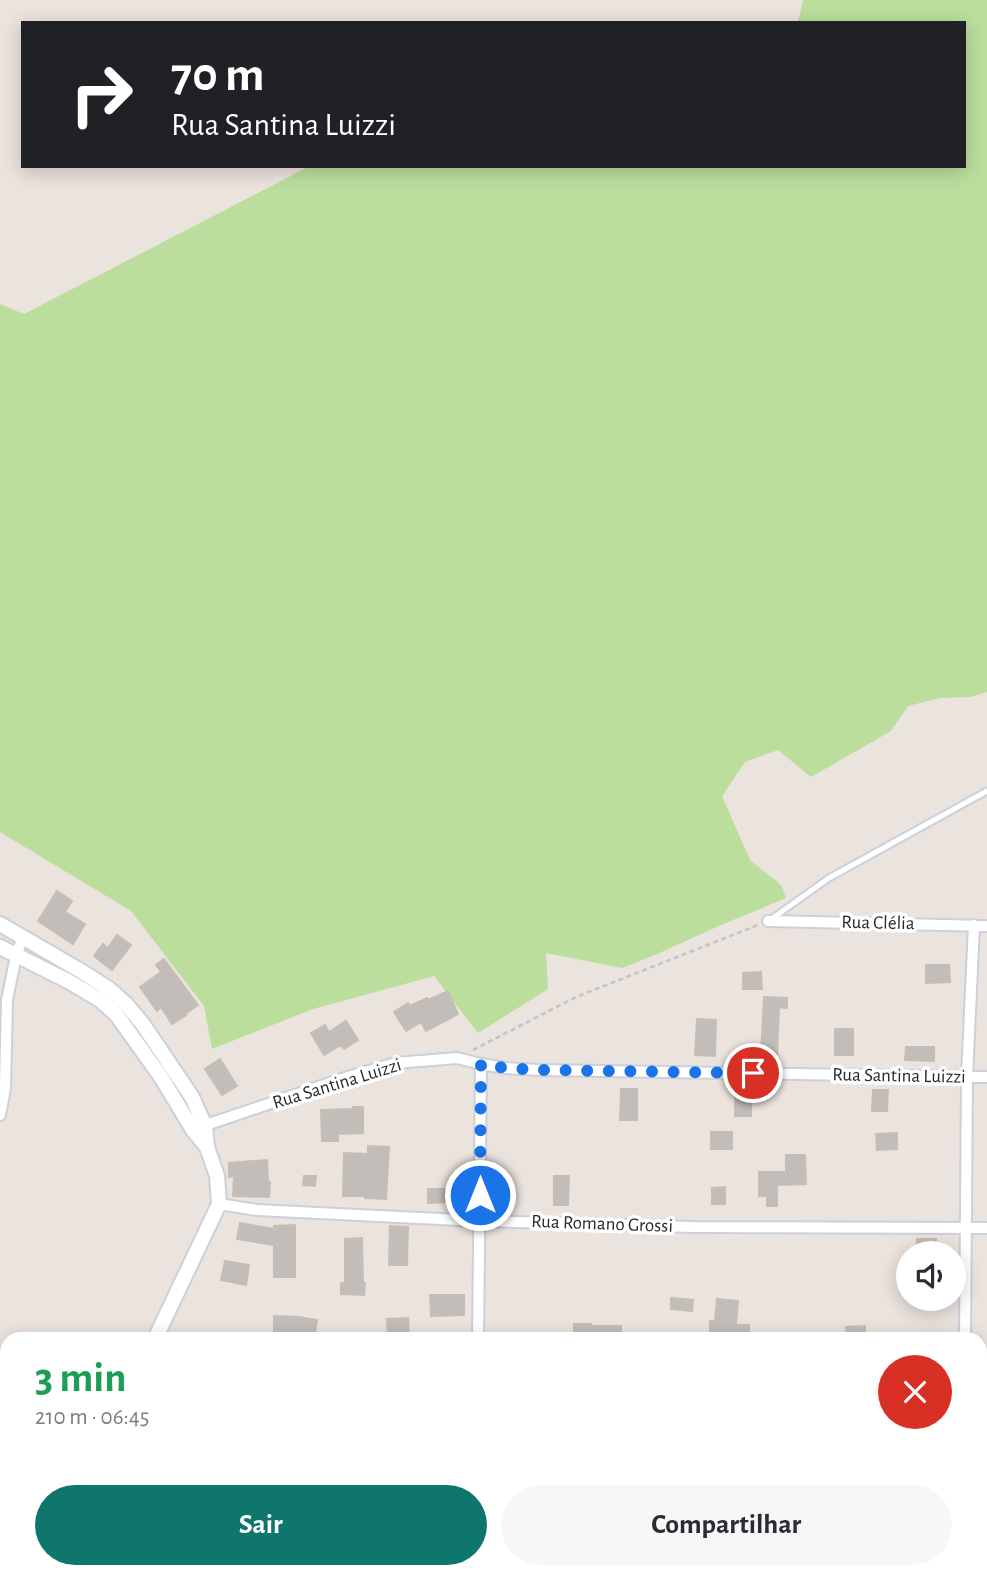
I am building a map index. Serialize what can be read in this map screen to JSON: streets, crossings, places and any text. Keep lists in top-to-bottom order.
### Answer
{
  "streets": {
    "street": ["Rua Clélia", "Rua Santina Luizzi", "Rua Romano Grossi"]
  },
  "page": {
    "turn": ["70 m", "Rua Santina Luizzi"],
    "heading": ["3 min", "210 m · 06:45"],
    "buttons": ["Sair", "Compartilhar"]
  }
}
